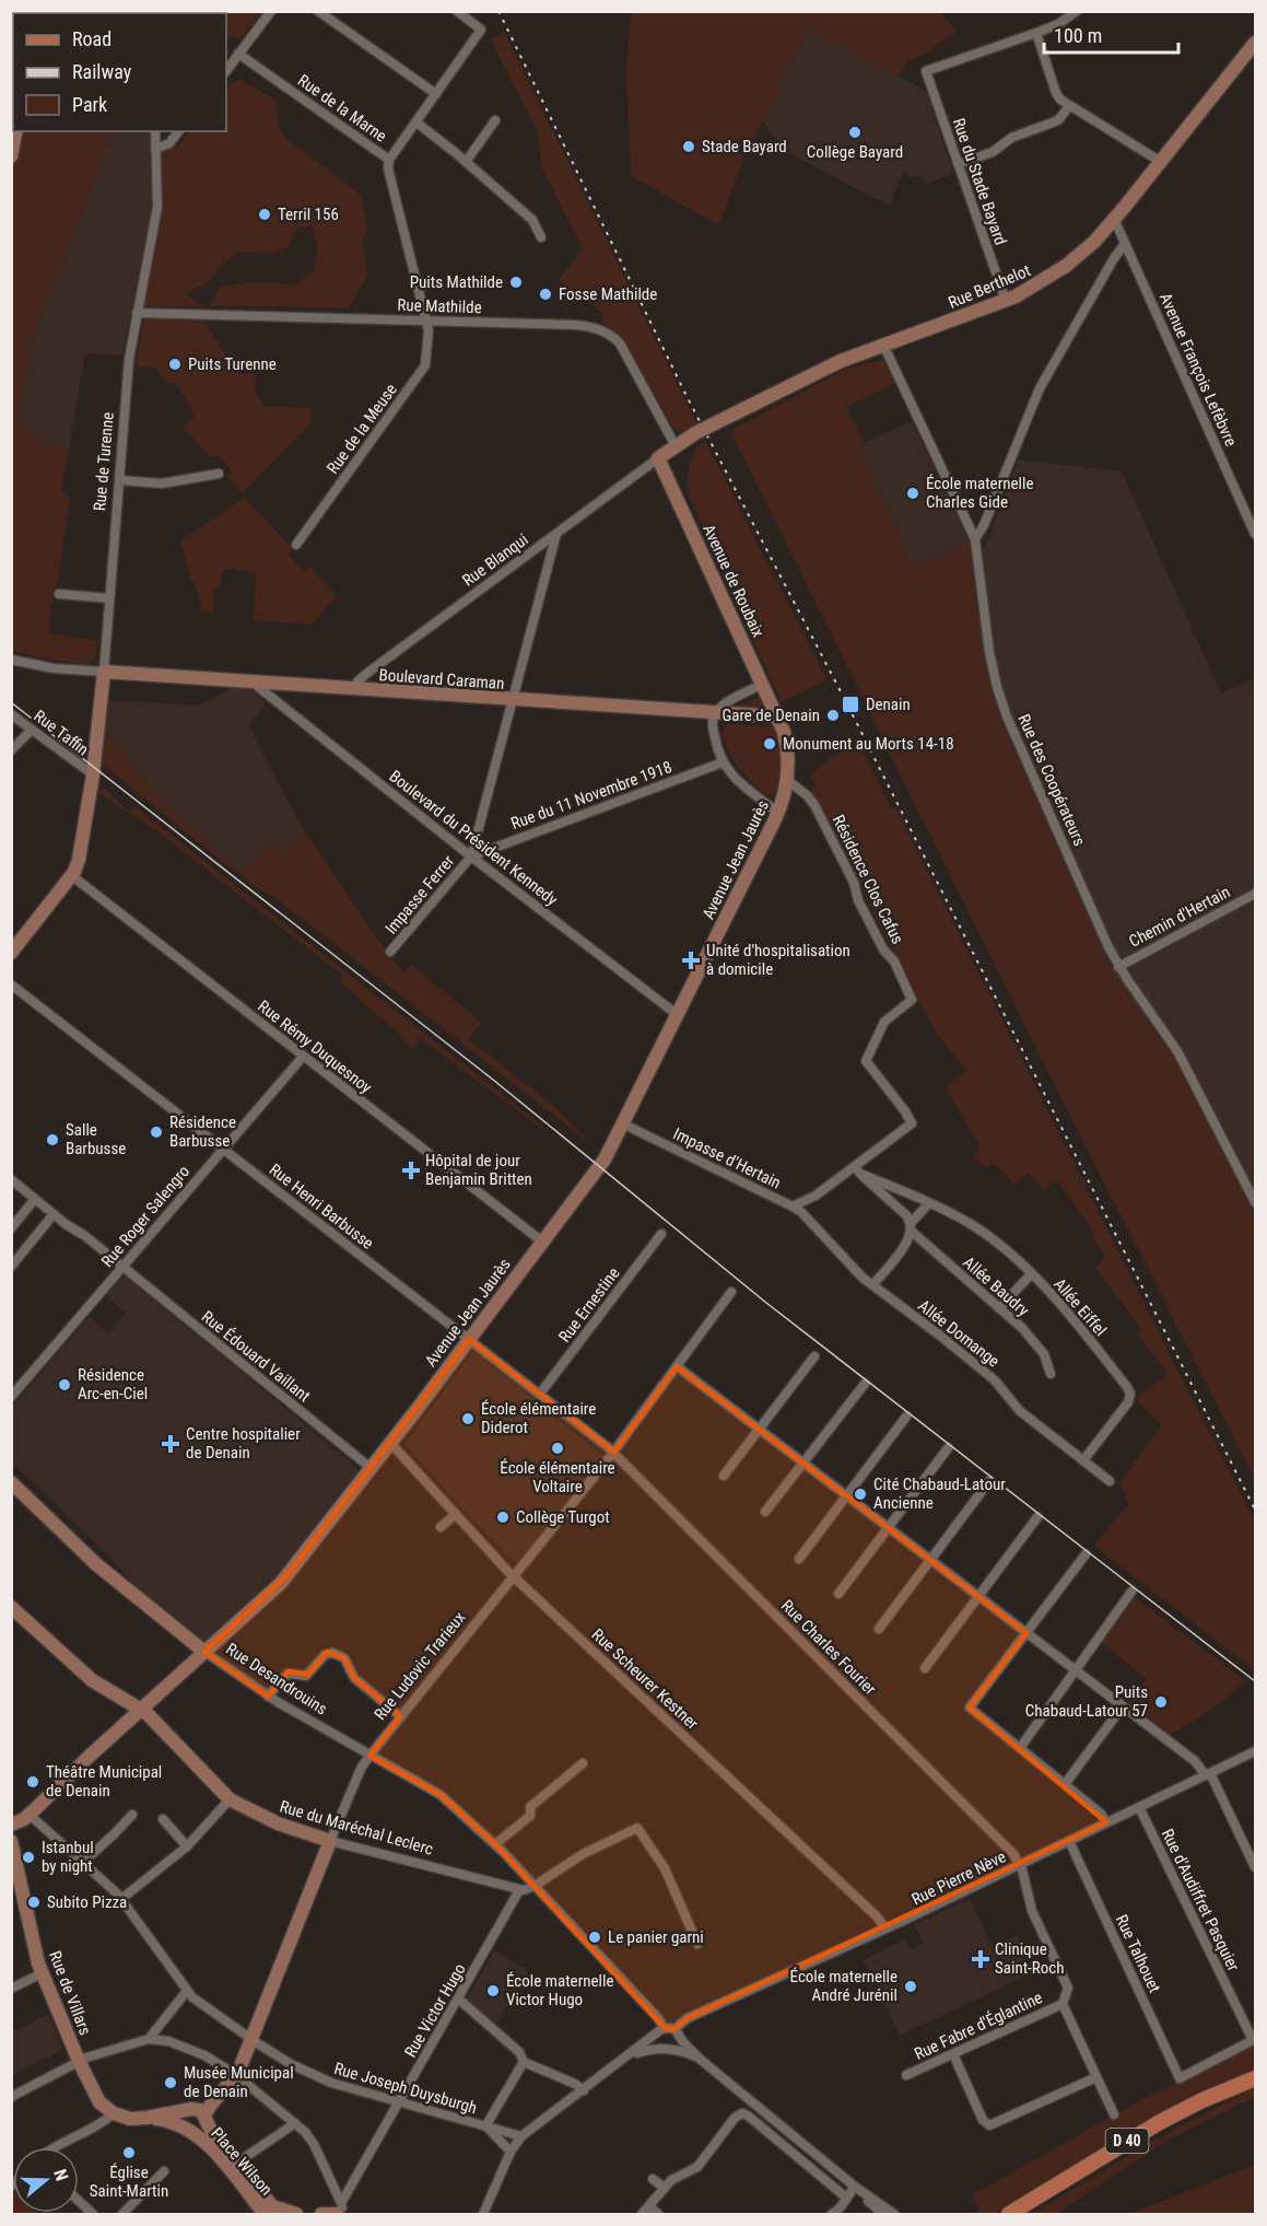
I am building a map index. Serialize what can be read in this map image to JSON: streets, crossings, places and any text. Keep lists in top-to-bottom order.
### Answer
{
  "streets": {
    "main road": ["D 40"],
    "street": [
      "Rue de la Marne",
      "Rue du Stade Bayard",
      "Rue Berthelot",
      "Rue Mathilde",
      "Avenue François Lefèbvre",
      "Rue de la Meuse",
      "Rue de Turenne",
      "Rue Blanqui",
      "Avenue de Roubaix",
      "Boulevard Caraman",
      "Rue Taffin",
      "Rue des Coopérateurs",
      "Rue du 11 Novembre 1918",
      "Boulevard du Président Kennedy",
      "Avenue Jean Jaurès",
      "Résidence Clos Cafus",
      "Impasse Ferrer",
      "Chemin d'Hertain",
      "Rue Rémy Duquesnoy",
      "Impasse d'Hertain",
      "Rue Henri Barbusse",
      "Rue Roger Salengro",
      "Allée Baudry",
      "Rue Ernestine",
      "Allée Eiffel",
      "Allée Domange",
      "Rue Édouard Vaillant",
      "Rue Charles Fourier",
      "Rue Ludovic Trarieux",
      "Rue Desandrouins",
      "Rue Scheurer Kestner",
      "Rue du Maréchal Leclerc",
      "Rue Pierre Nève",
      "Rue d'Audiffret Pasquier",
      "Rue Talhouet",
      "Rue de Villars",
      "Rue Victor Hugo",
      "Rue Fabre d'Églantine",
      "Rue Joseph Duysburgh",
      "Place Wilson"
    ]
  },
  "crossings": [
    ["Rue de la Marne", "Rue Mathilde"],
    ["Rue de la Marne", "Rue de la Meuse"],
    ["Rue du Stade Bayard", "Rue Berthelot"],
    ["Rue Berthelot", "Rue Mathilde"],
    ["Rue Berthelot", "Avenue François Lefèbvre"],
    ["Rue Berthelot", "Rue Blanqui"],
    ["Rue Berthelot", "Avenue de Roubaix"],
    ["Rue Berthelot", "Rue des Coopérateurs"],
    ["Rue Mathilde", "Rue de la Meuse"],
    ["Rue Mathilde", "Rue de Turenne"],
    ["Rue de Turenne", "Boulevard Caraman"],
    ["Rue de Turenne", "Rue Taffin"],
    ["Rue de Turenne", "Rue Rémy Duquesnoy"],
    ["Rue Blanqui", "Avenue de Roubaix"],
    ["Rue Blanqui", "Boulevard Caraman"],
    ["Avenue de Roubaix", "Boulevard Caraman"],
    ["Avenue de Roubaix", "Avenue Jean Jaurès"],
    ["Boulevard Caraman", "Boulevard du Président Kennedy"],
    ["Boulevard Caraman", "Avenue Jean Jaurès"],
    ["Rue des Coopérateurs", "Chemin d'Hertain"],
    ["Rue du 11 Novembre 1918", "Boulevard du Président Kennedy"],
    ["Rue du 11 Novembre 1918", "Impasse Ferrer"],
    ["Boulevard du Président Kennedy", "Avenue Jean Jaurès"],
    ["Boulevard du Président Kennedy", "Impasse Ferrer"],
    ["Avenue Jean Jaurès", "Résidence Clos Cafus"],
    ["Avenue Jean Jaurès", "Rue Rémy Duquesnoy"],
    ["Avenue Jean Jaurès", "Impasse d'Hertain"],
    ["Avenue Jean Jaurès", "Rue Henri Barbusse"],
    ["Avenue Jean Jaurès", "Rue Édouard Vaillant"],
    ["Avenue Jean Jaurès", "Rue Desandrouins"],
    ["Avenue Jean Jaurès", "Rue Scheurer Kestner"],
    ["Avenue Jean Jaurès", "Rue du Maréchal Leclerc"],
    ["Avenue Jean Jaurès", "Rue Joseph Duysburgh"],
    ["Résidence Clos Cafus", "Impasse d'Hertain"],
    ["Rue Rémy Duquesnoy", "Rue Roger Salengro"],
    ["Impasse d'Hertain", "Allée Baudry"],
    ["Impasse d'Hertain", "Allée Eiffel"],
    ["Impasse d'Hertain", "Allée Domange"],
    ["Rue Henri Barbusse", "Rue Roger Salengro"],
    ["Rue Henri Barbusse", "Rue Ernestine"],
    ["Rue Henri Barbusse", "Rue Charles Fourier"],
    ["Rue Henri Barbusse", "Rue Ludovic Trarieux"],
    ["Rue Roger Salengro", "Rue Édouard Vaillant"],
    ["Allée Baudry", "Allée Eiffel"],
    ["Allée Eiffel", "Allée Domange"],
    ["Rue Charles Fourier", "Rue Ludovic Trarieux"],
    ["Rue Charles Fourier", "Rue Pierre Nève"],
    ["Rue Ludovic Trarieux", "Rue Desandrouins"],
    ["Rue Ludovic Trarieux", "Rue Scheurer Kestner"],
    ["Rue Ludovic Trarieux", "Rue du Maréchal Leclerc"],
    ["Rue Ludovic Trarieux", "Rue Joseph Duysburgh"],
    ["Rue Ludovic Trarieux", "Place Wilson"],
    ["Rue Scheurer Kestner", "Rue Pierre Nève"],
    ["Rue du Maréchal Leclerc", "Rue Victor Hugo"],
    ["Rue Pierre Nève", "Rue d'Audiffret Pasquier"],
    ["Rue Pierre Nève", "Rue Talhouet"],
    ["Rue Pierre Nève", "Rue Joseph Duysburgh"],
    ["Rue d'Audiffret Pasquier", "Rue Talhouet"],
    ["Rue Victor Hugo", "Rue Joseph Duysburgh"]
  ],
  "places": {
    "other": [
      "Collège Bayard",
      "Stade Bayard",
      "Terril 156",
      "Puits Mathilde",
      "Fosse Mathilde",
      "Puits Turenne",
      "École maternelle Charles Gide",
      "Gare de Denain",
      "Monument au Morts 14-18",
      "Résidence Barbusse",
      "Salle Barbusse",
      "Résidence Arc-en-Ciel",
      "École élémentaire Diderot",
      "École élémentaire Voltaire",
      "Cité Chabaud-Latour Ancienne",
      "Collège Turgot",
      "Puits Chabaud-Latour 57",
      "Théâtre Municipal de Denain",
      "Istanbul by night",
      "Subito Pizza",
      "Le panier garni",
      "École maternelle André Jurénil",
      "École maternelle Victor Hugo",
      "Musée Municipal de Denain",
      "Église Saint-Martin"
    ],
    "transit": ["Denain"],
    "health": [
      "Unité d'hospitalisation à domicile",
      "Hôpital de jour Benjamin Britten",
      "Centre hospitalier de Denain",
      "Clinique Saint-Roch"
    ]
  },
  "legend": ["Road", "Railway", "Park"],
  "scale_bar": "100 m",
  "north": "right"
}
